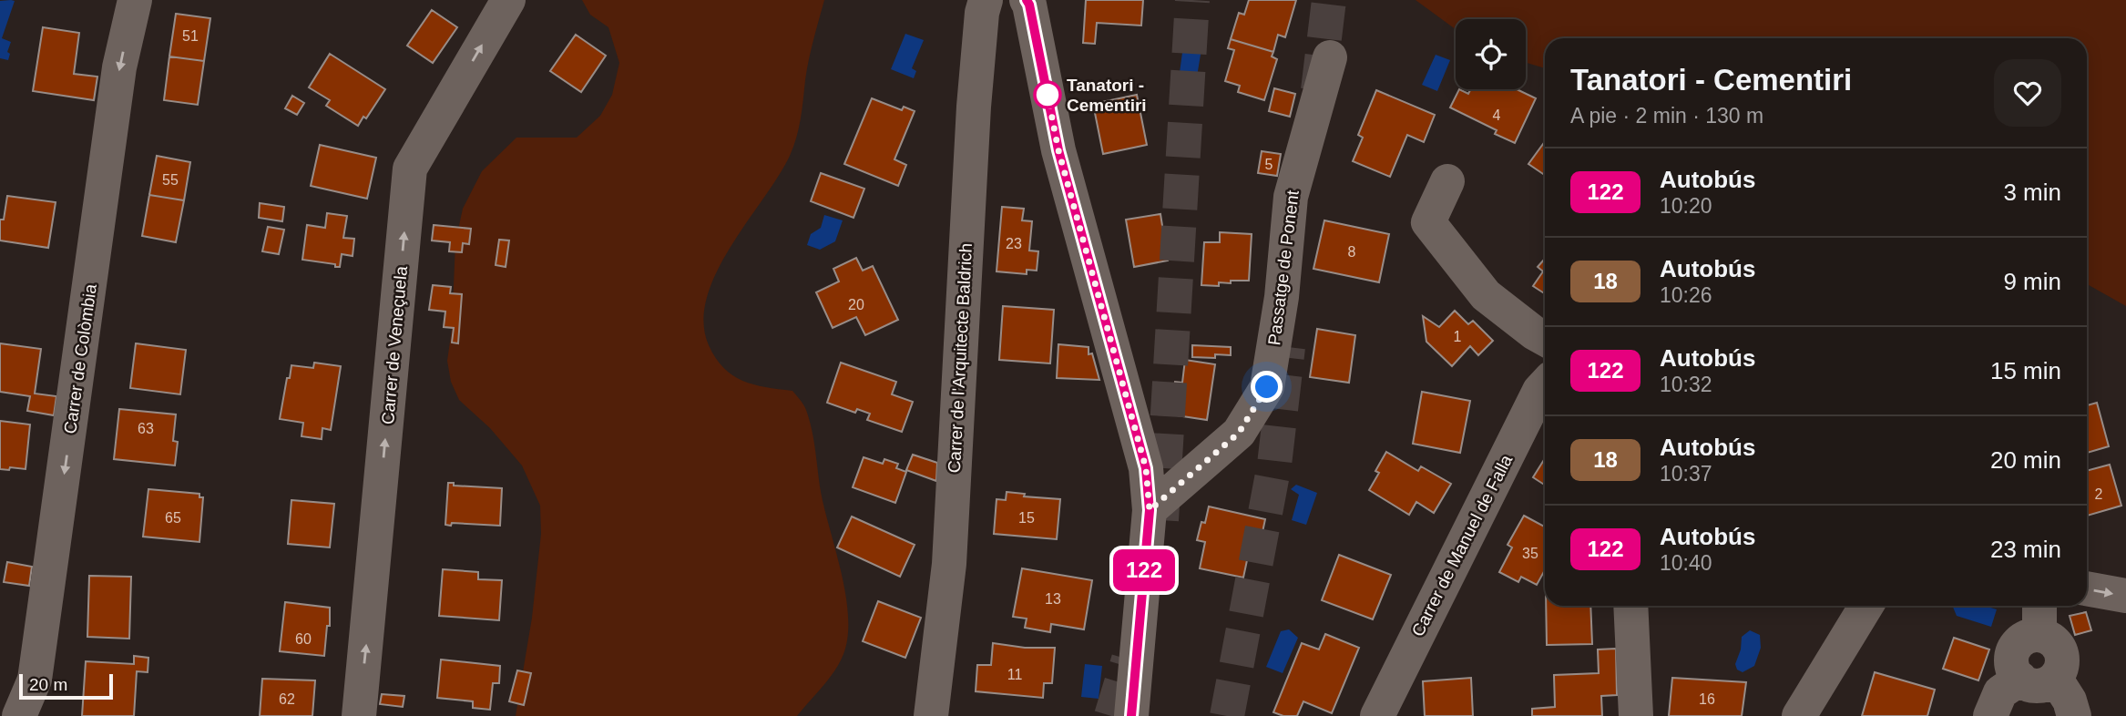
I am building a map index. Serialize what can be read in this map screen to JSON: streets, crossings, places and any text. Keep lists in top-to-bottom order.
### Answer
{
  "streets": {
    "street": [
      "Passatge de Ponent",
      "Carrer de Veneçuela",
      "Carrer de l'Arquitecte Baldrich",
      "Carrer de Colòmbia",
      "Carrer de Manuel de Falla"
    ]
  },
  "one_way": ["Carrer de Veneçuela", "Carrer de Colòmbia"],
  "places": ["Tanatori - Cementiri"],
  "lines": ["bus line 122"],
  "house_numbers": [
    "51",
    "4",
    "5",
    "55",
    "23",
    "8",
    "20",
    "1",
    "63",
    "2",
    "65",
    "15",
    "35",
    "13",
    "60",
    "11",
    "62",
    "16"
  ],
  "scale_bar": "20 m",
  "page": {
    "on_map": "122",
    "heading": ["Tanatori - Cementiri", "A pie · 2 min · 130 m"],
    "list": [
      {
        "mark": "122",
        "name": "Autobús",
        "note": "10:20",
        "value": "3 min"
      },
      {
        "mark": "18",
        "name": "Autobús",
        "note": "10:26",
        "value": "9 min"
      },
      {
        "mark": "122",
        "name": "Autobús",
        "note": "10:32",
        "value": "15 min"
      },
      {
        "mark": "18",
        "name": "Autobús",
        "note": "10:37",
        "value": "20 min"
      },
      {
        "mark": "122",
        "name": "Autobús",
        "note": "10:40",
        "value": "23 min"
      }
    ],
    "scale": "20 m"
  }
}
